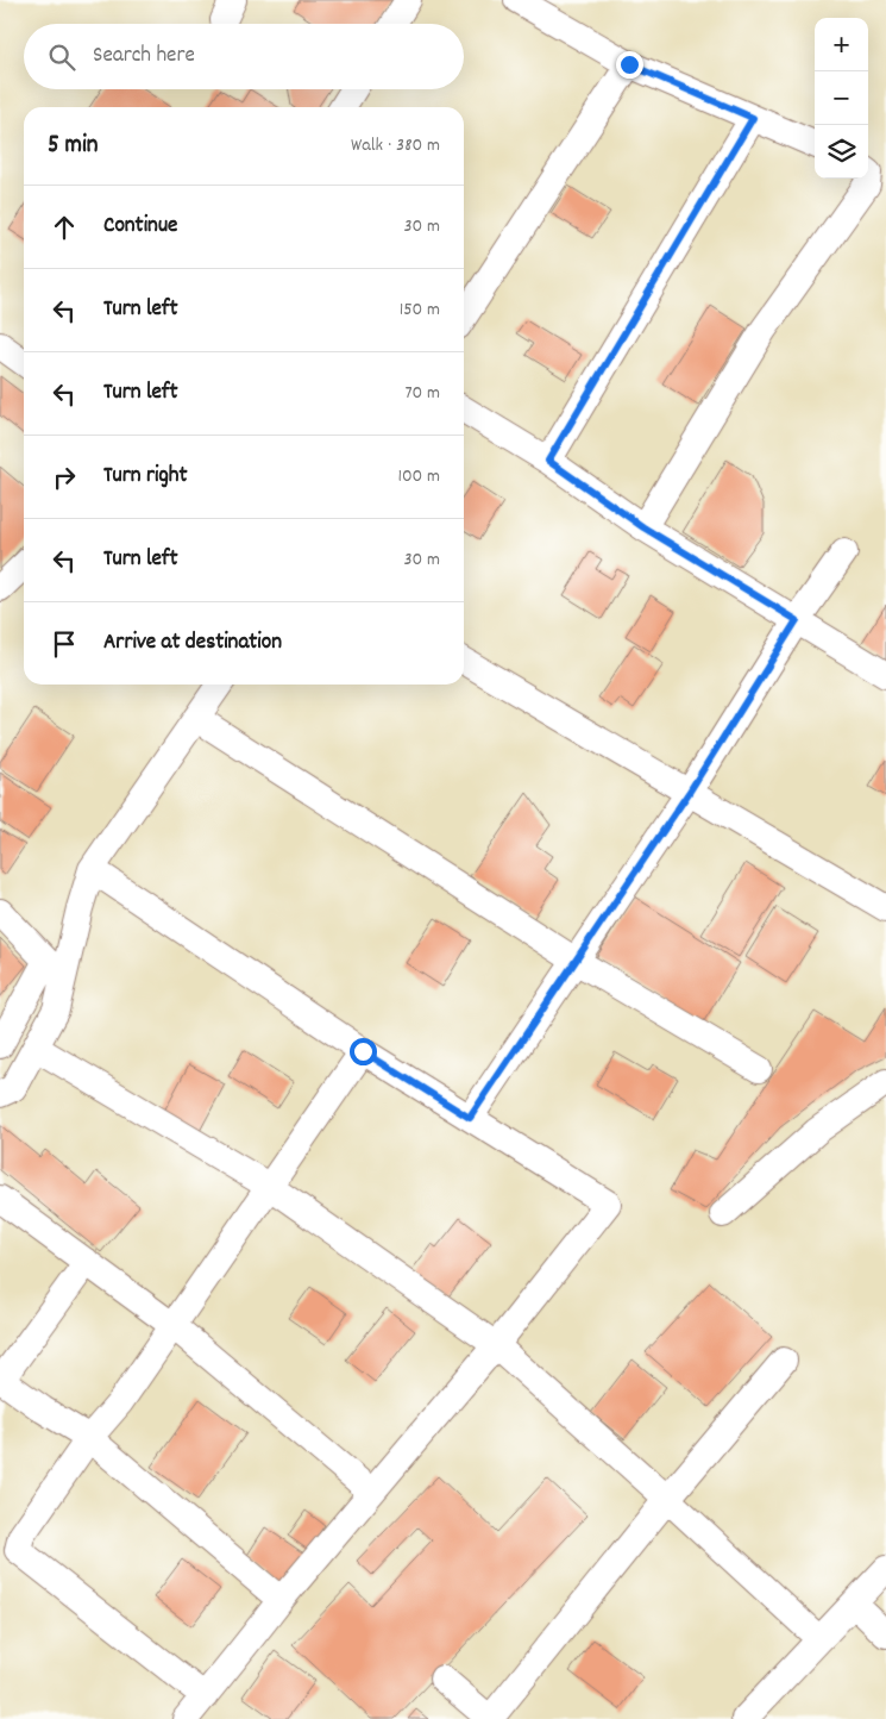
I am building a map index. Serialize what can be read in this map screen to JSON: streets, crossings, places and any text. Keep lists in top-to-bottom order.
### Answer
{
  "page": {
    "map_buttons": ["+", "−"],
    "search": "Search here",
    "heading": ["5 min", "Walk · 380 m"],
    "list": [
      ["Continue", "30 m"],
      ["Turn left", "150 m"],
      ["Turn left", "70 m"],
      ["Turn right", "100 m"],
      ["Turn left", "30 m"],
      "Arrive at destination"
    ]
  }
}
